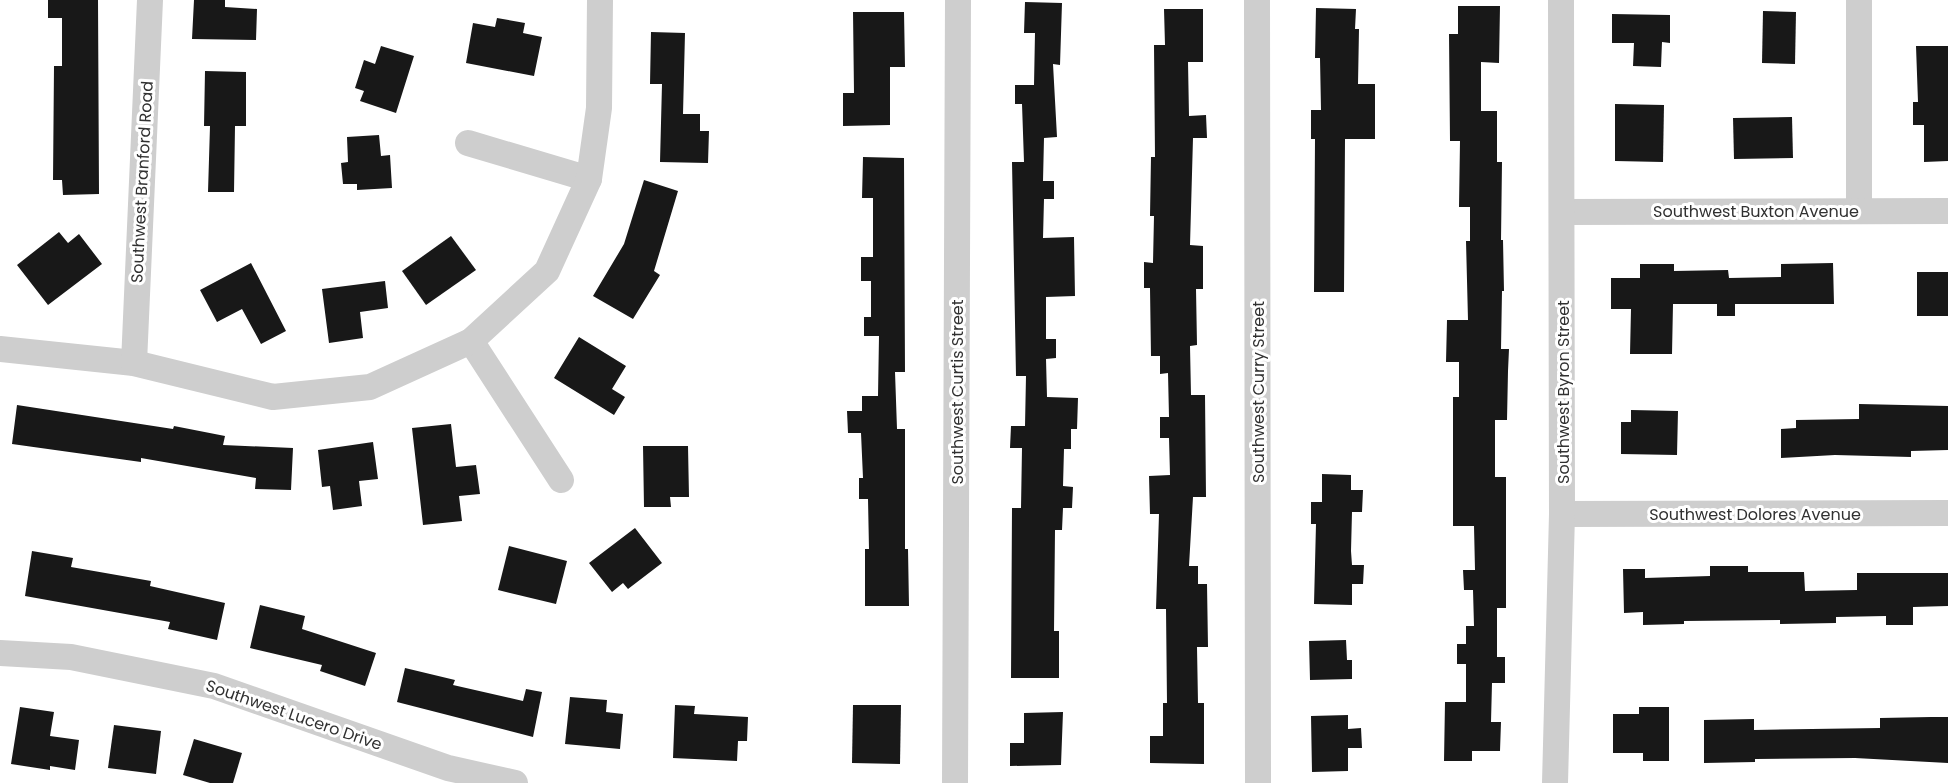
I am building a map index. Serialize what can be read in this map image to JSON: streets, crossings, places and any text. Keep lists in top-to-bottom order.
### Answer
{
  "streets": {
    "street": [
      "Southwest Branford Road",
      "Southwest Buxton Avenue",
      "Southwest Curtis Street",
      "Southwest Curry Street",
      "Southwest Byron Street",
      "Southwest Dolores Avenue",
      "Southwest Lucero Drive"
    ]
  },
  "crossings": [
    ["Southwest Buxton Avenue", "Southwest Byron Street"],
    ["Southwest Byron Street", "Southwest Dolores Avenue"]
  ]
}
